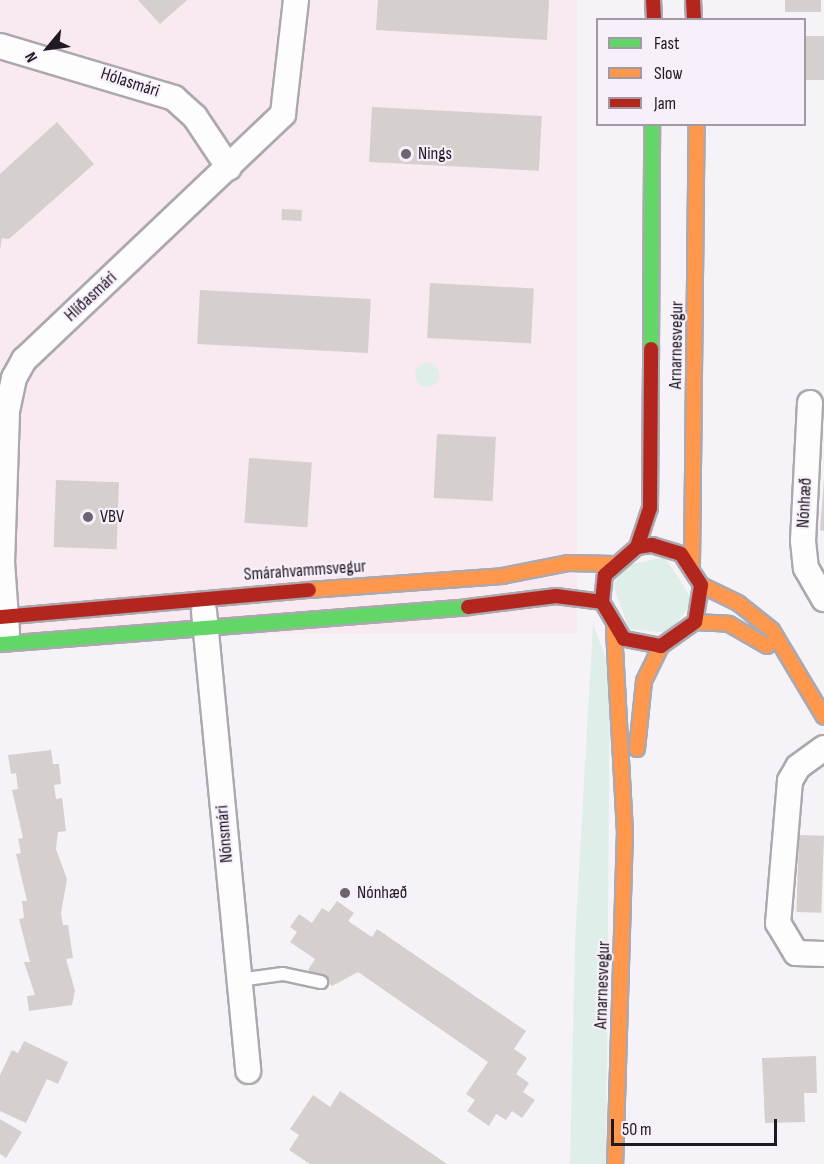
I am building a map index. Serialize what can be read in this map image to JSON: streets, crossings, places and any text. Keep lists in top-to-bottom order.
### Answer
{
  "streets": {
    "main road": ["Arnarnesvegur", "Smárahvammsvegur"],
    "street": [
      "Hólasmári",
      "Hlíðasmári",
      "Nónhæð",
      "Nónsmári"
    ]
  },
  "crossings": [
    ["Hólasmári", "Hlíðasmári"],
    ["Hlíðasmári", "Smárahvammsvegur"],
    ["Arnarnesvegur", "Smárahvammsvegur"],
    ["Smárahvammsvegur", "Nónsmári"]
  ],
  "places": ["Nings", "VBV", "Nónhæð"],
  "legend": ["Fast", "Slow", "Jam"],
  "scale_bar": "50 m",
  "north": "bottom left"
}
